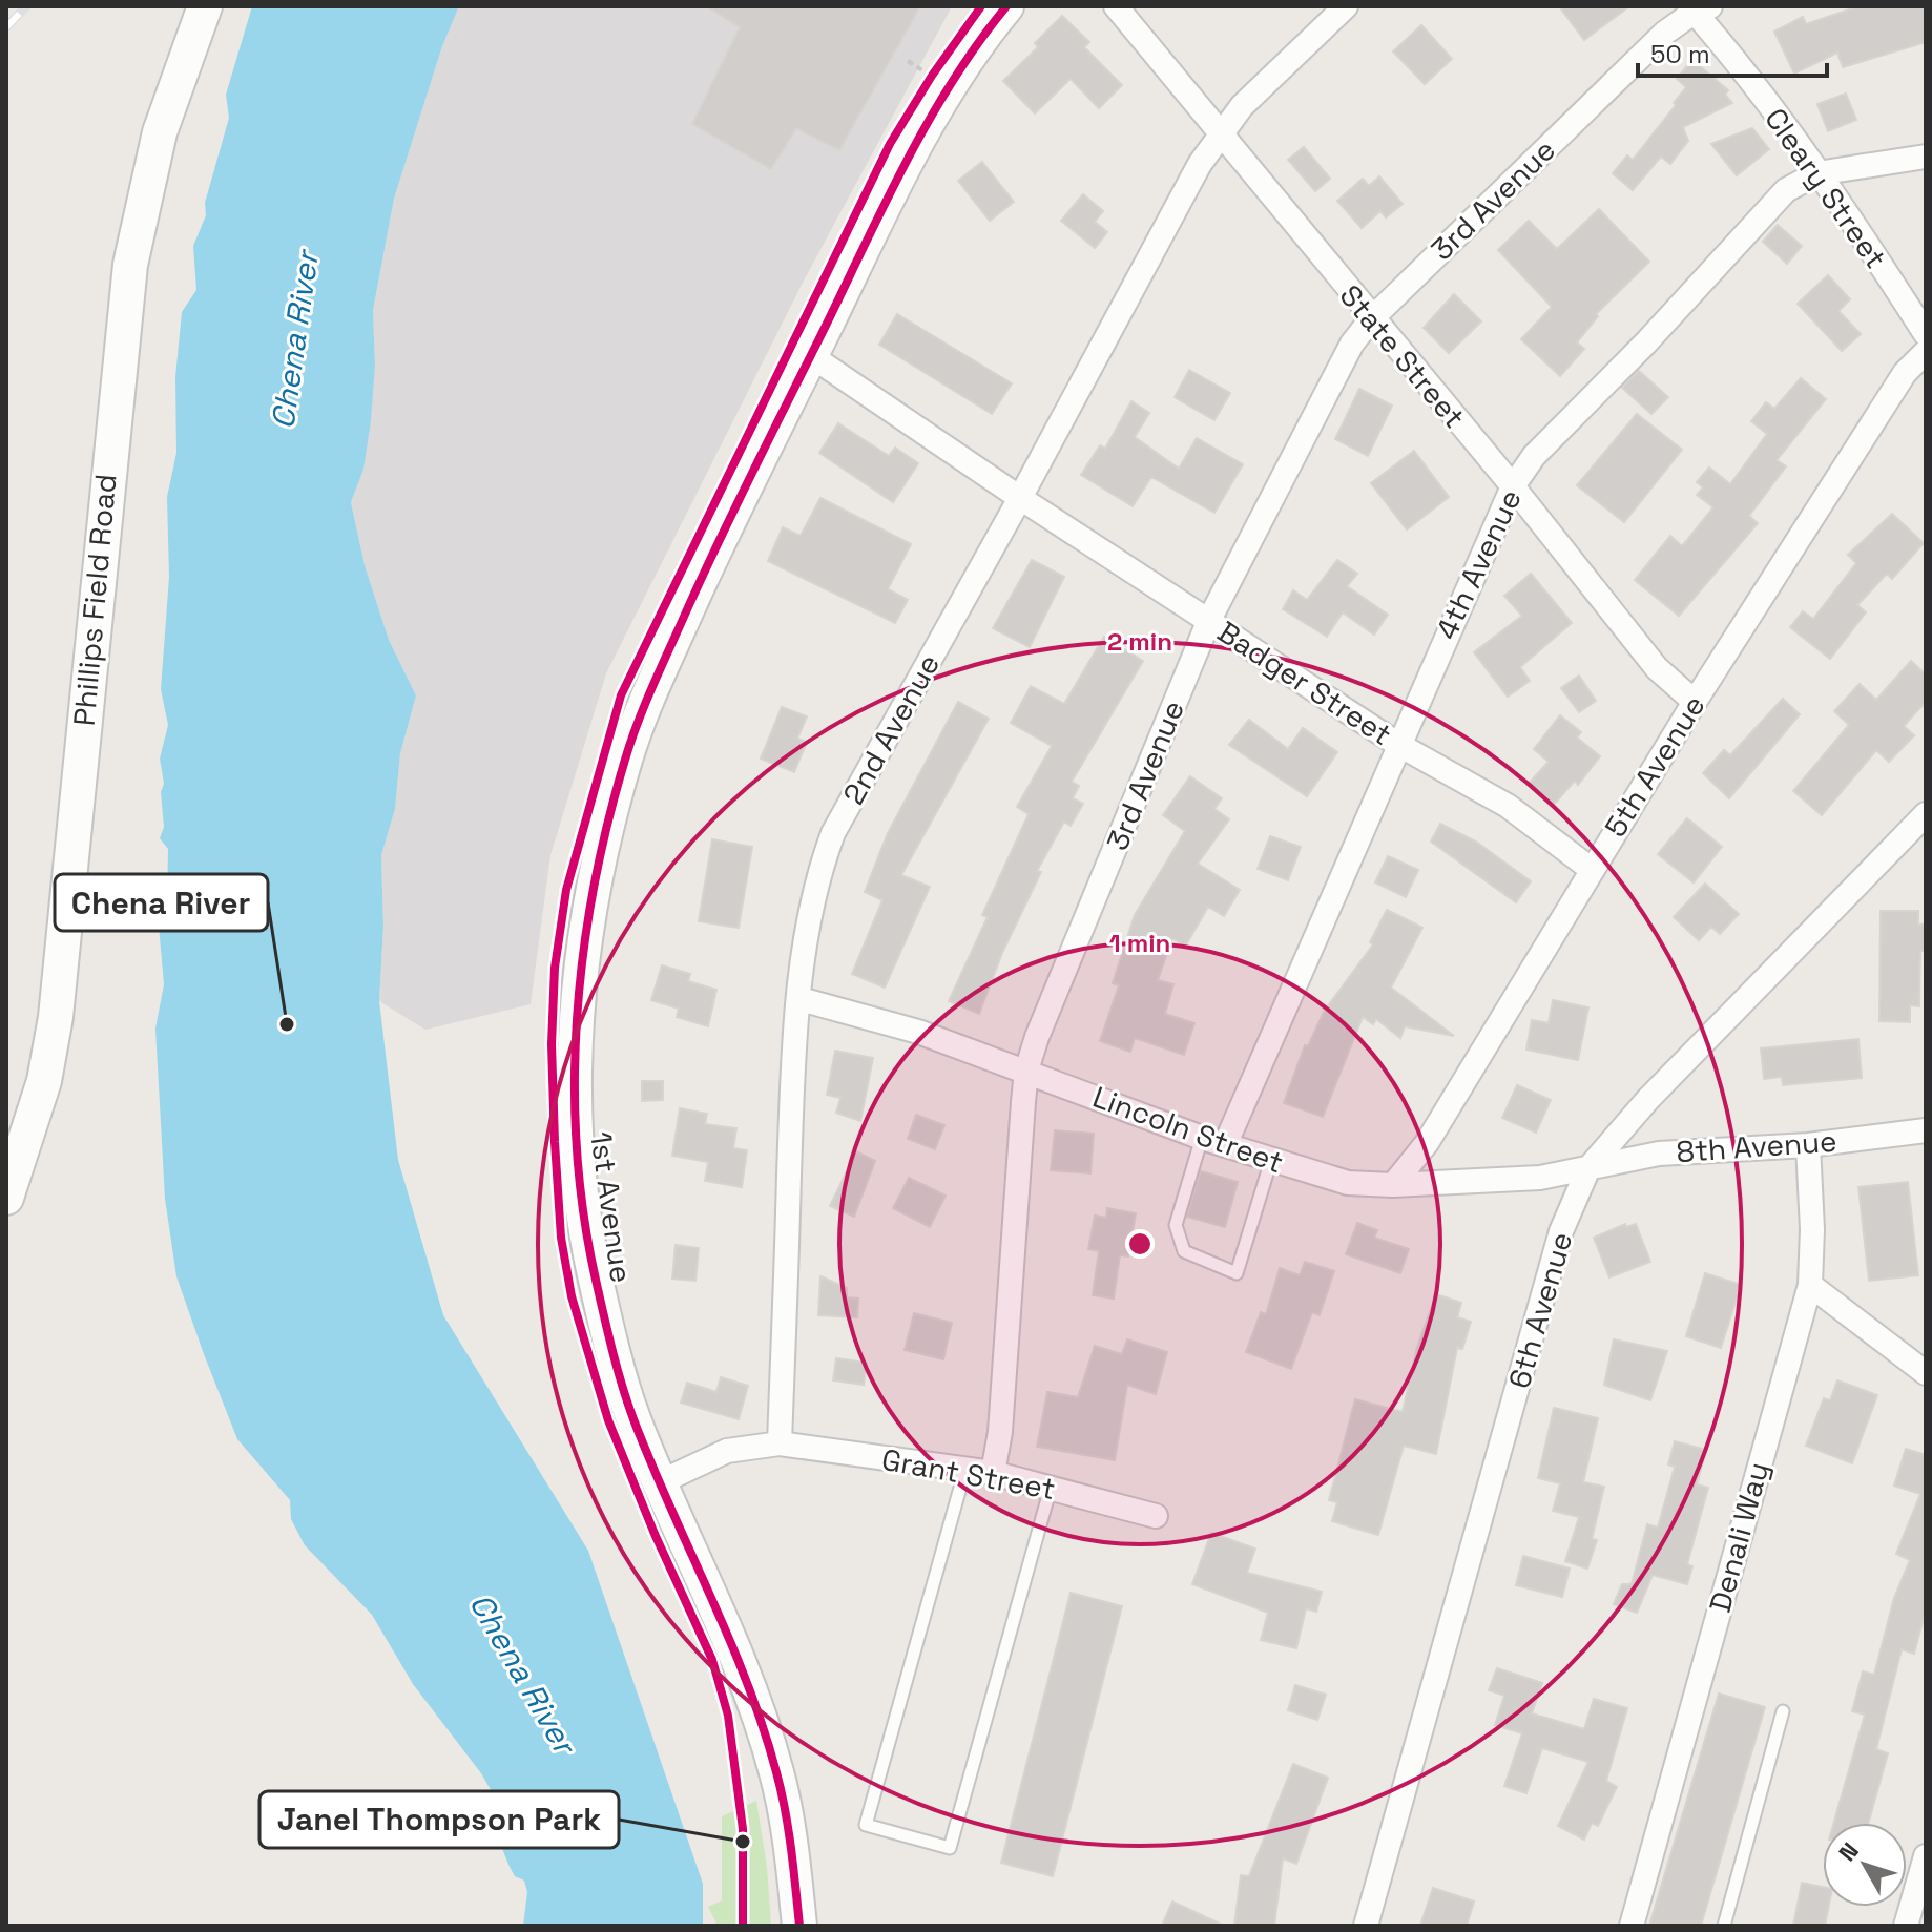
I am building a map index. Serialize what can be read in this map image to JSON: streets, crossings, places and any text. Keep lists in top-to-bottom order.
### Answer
{
  "streets": {
    "street": [
      "Cleary Street",
      "3rd Avenue",
      "State Street",
      "4th Avenue",
      "Phillips Field Road",
      "Badger Street",
      "2nd Avenue",
      "5th Avenue",
      "Lincoln Street",
      "8th Avenue",
      "1st Avenue",
      "6th Avenue",
      "Grant Street",
      "Denali Way"
    ]
  },
  "crossings": [
    ["Cleary Street", "3rd Avenue"],
    ["Cleary Street", "4th Avenue"],
    ["3rd Avenue", "State Street"],
    ["3rd Avenue", "Badger Street"],
    ["3rd Avenue", "Lincoln Street"],
    ["3rd Avenue", "Grant Street"],
    ["State Street", "4th Avenue"],
    ["State Street", "2nd Avenue"],
    ["State Street", "5th Avenue"],
    ["4th Avenue", "Badger Street"],
    ["4th Avenue", "Lincoln Street"],
    ["Badger Street", "2nd Avenue"],
    ["Badger Street", "5th Avenue"],
    ["Badger Street", "1st Avenue"],
    ["2nd Avenue", "Lincoln Street"],
    ["2nd Avenue", "Grant Street"],
    ["5th Avenue", "Lincoln Street"],
    ["Lincoln Street", "8th Avenue"],
    ["Lincoln Street", "6th Avenue"],
    ["8th Avenue", "6th Avenue"],
    ["8th Avenue", "Denali Way"]
  ],
  "water": ["Chena River"],
  "places": ["Chena River", "Janel Thompson Park"],
  "scale_bar": "50 m",
  "north": "top left",
  "rings": ["2 min", "1 min"]
}
